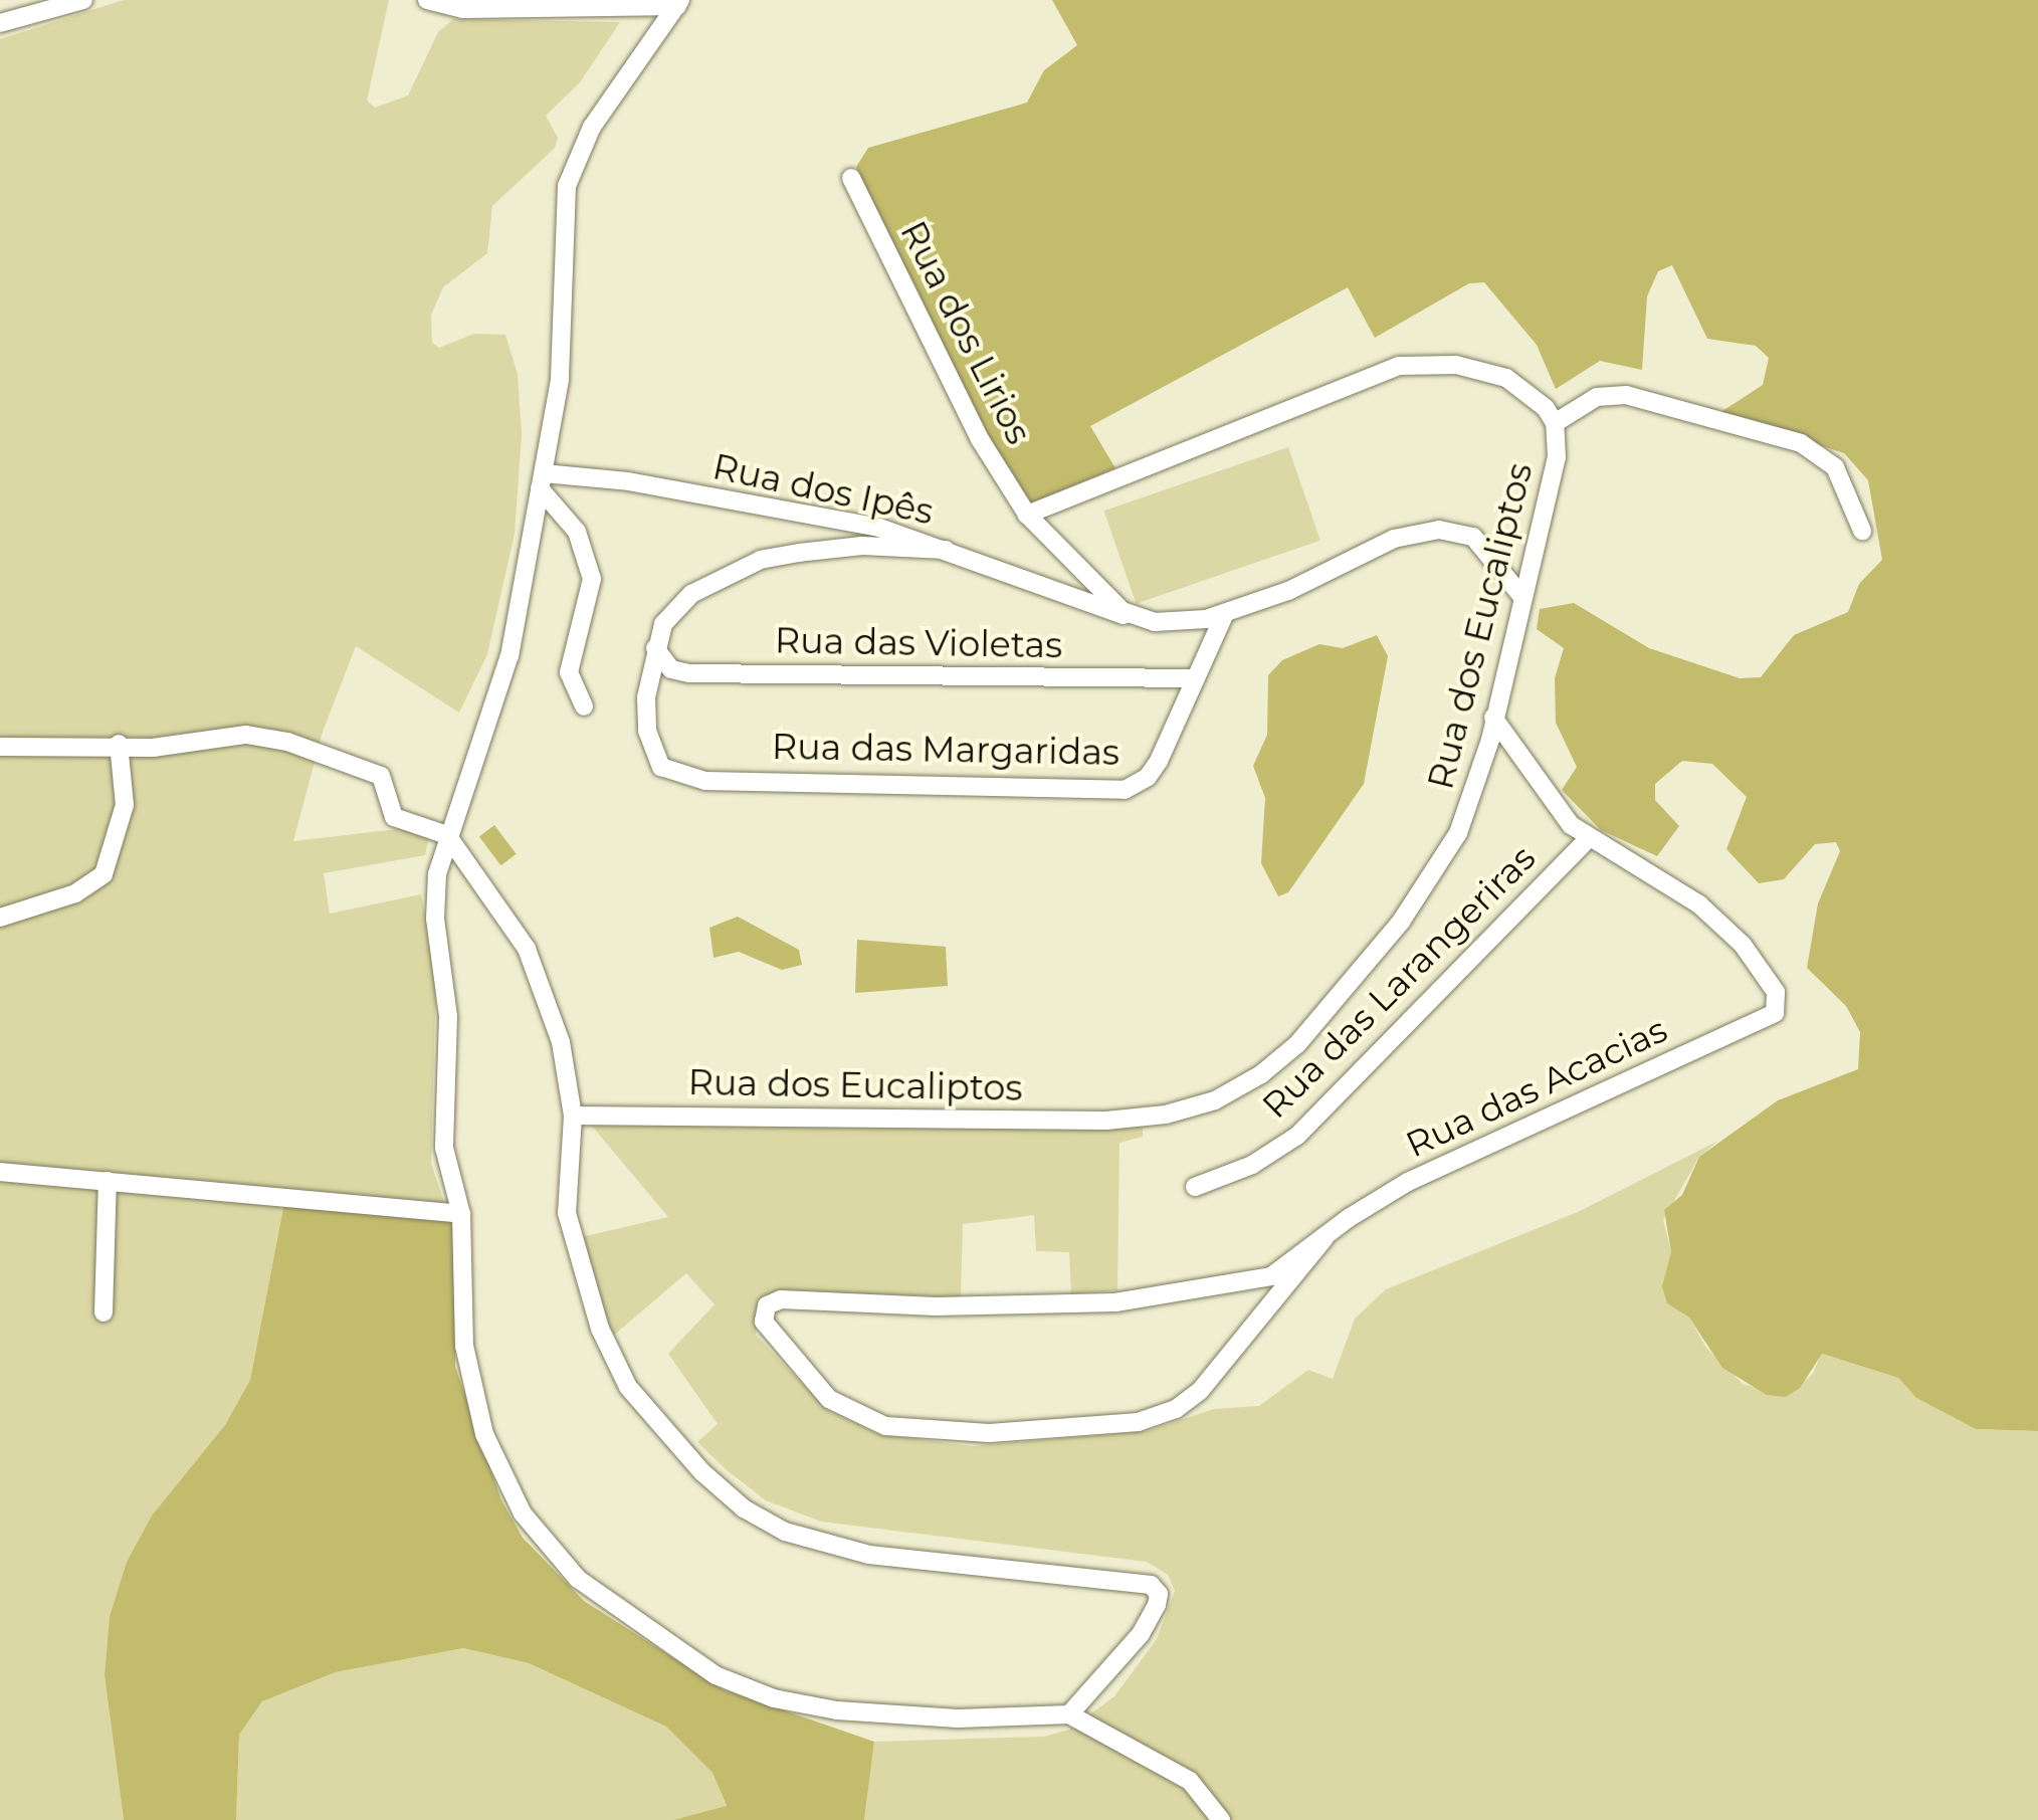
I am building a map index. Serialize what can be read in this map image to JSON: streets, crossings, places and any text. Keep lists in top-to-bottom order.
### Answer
{
  "streets": {
    "street": [
      "Rua dos Lirios",
      "Rua dos Ipês",
      "Rua dos Eucaliptos",
      "Rua das Violetas",
      "Rua das Margaridas",
      "Rua das Larangeriras",
      "Rua das Acacias"
    ]
  },
  "crossings": [
    ["Rua dos Lirios", "Rua dos Ipês"],
    ["Rua dos Lirios", "Rua dos Eucaliptos"],
    ["Rua dos Ipês", "Rua dos Eucaliptos"],
    ["Rua dos Ipês", "Rua das Margaridas"],
    ["Rua das Violetas", "Rua das Margaridas"],
    ["Rua das Larangeriras", "Rua das Acacias"]
  ]
}
